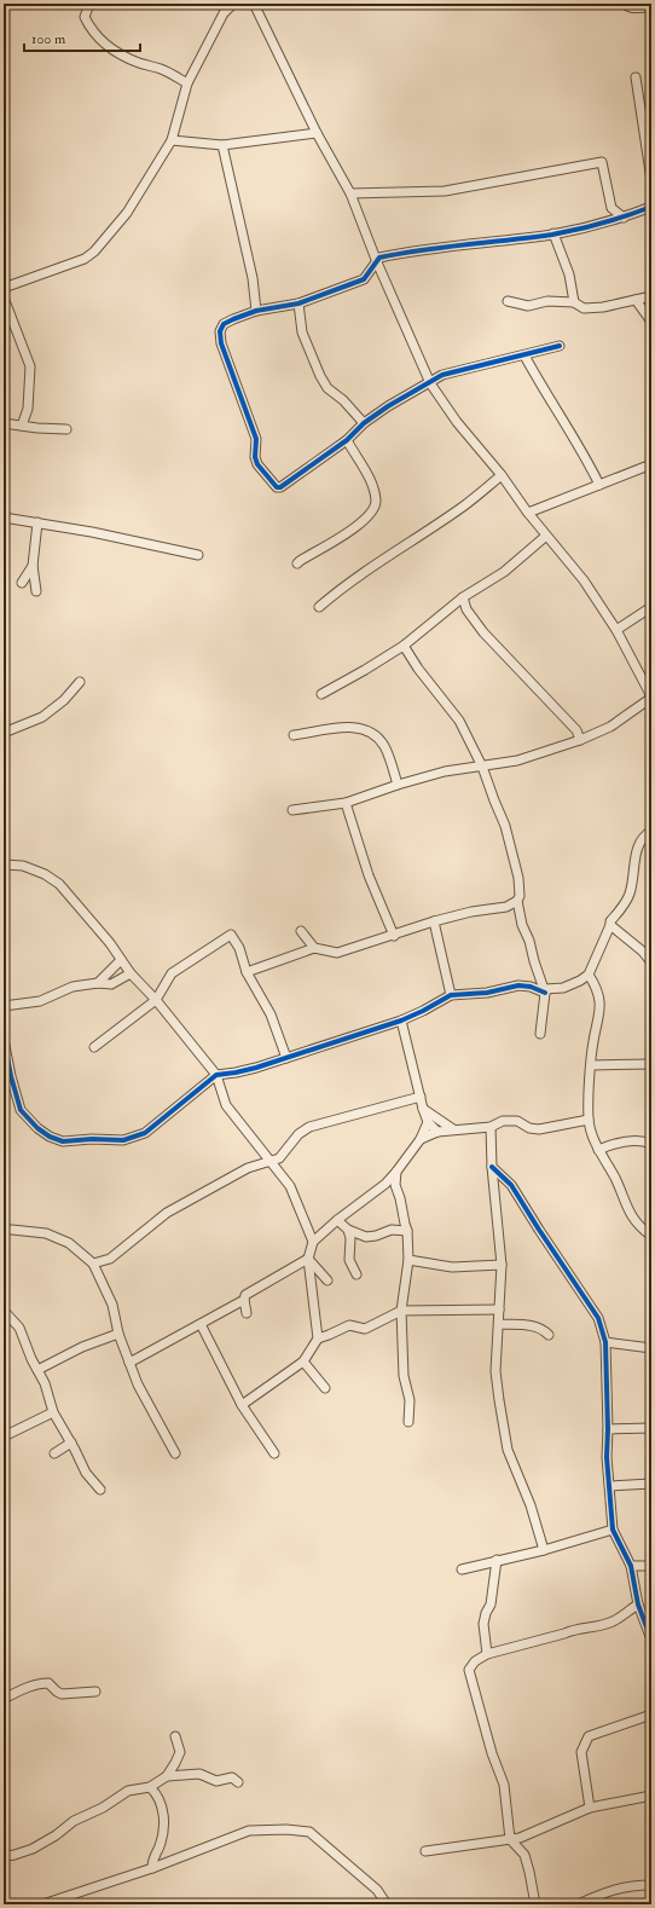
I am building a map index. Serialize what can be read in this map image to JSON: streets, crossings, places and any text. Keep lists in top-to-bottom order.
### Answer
{
  "scale_bar": "100 m"
}
